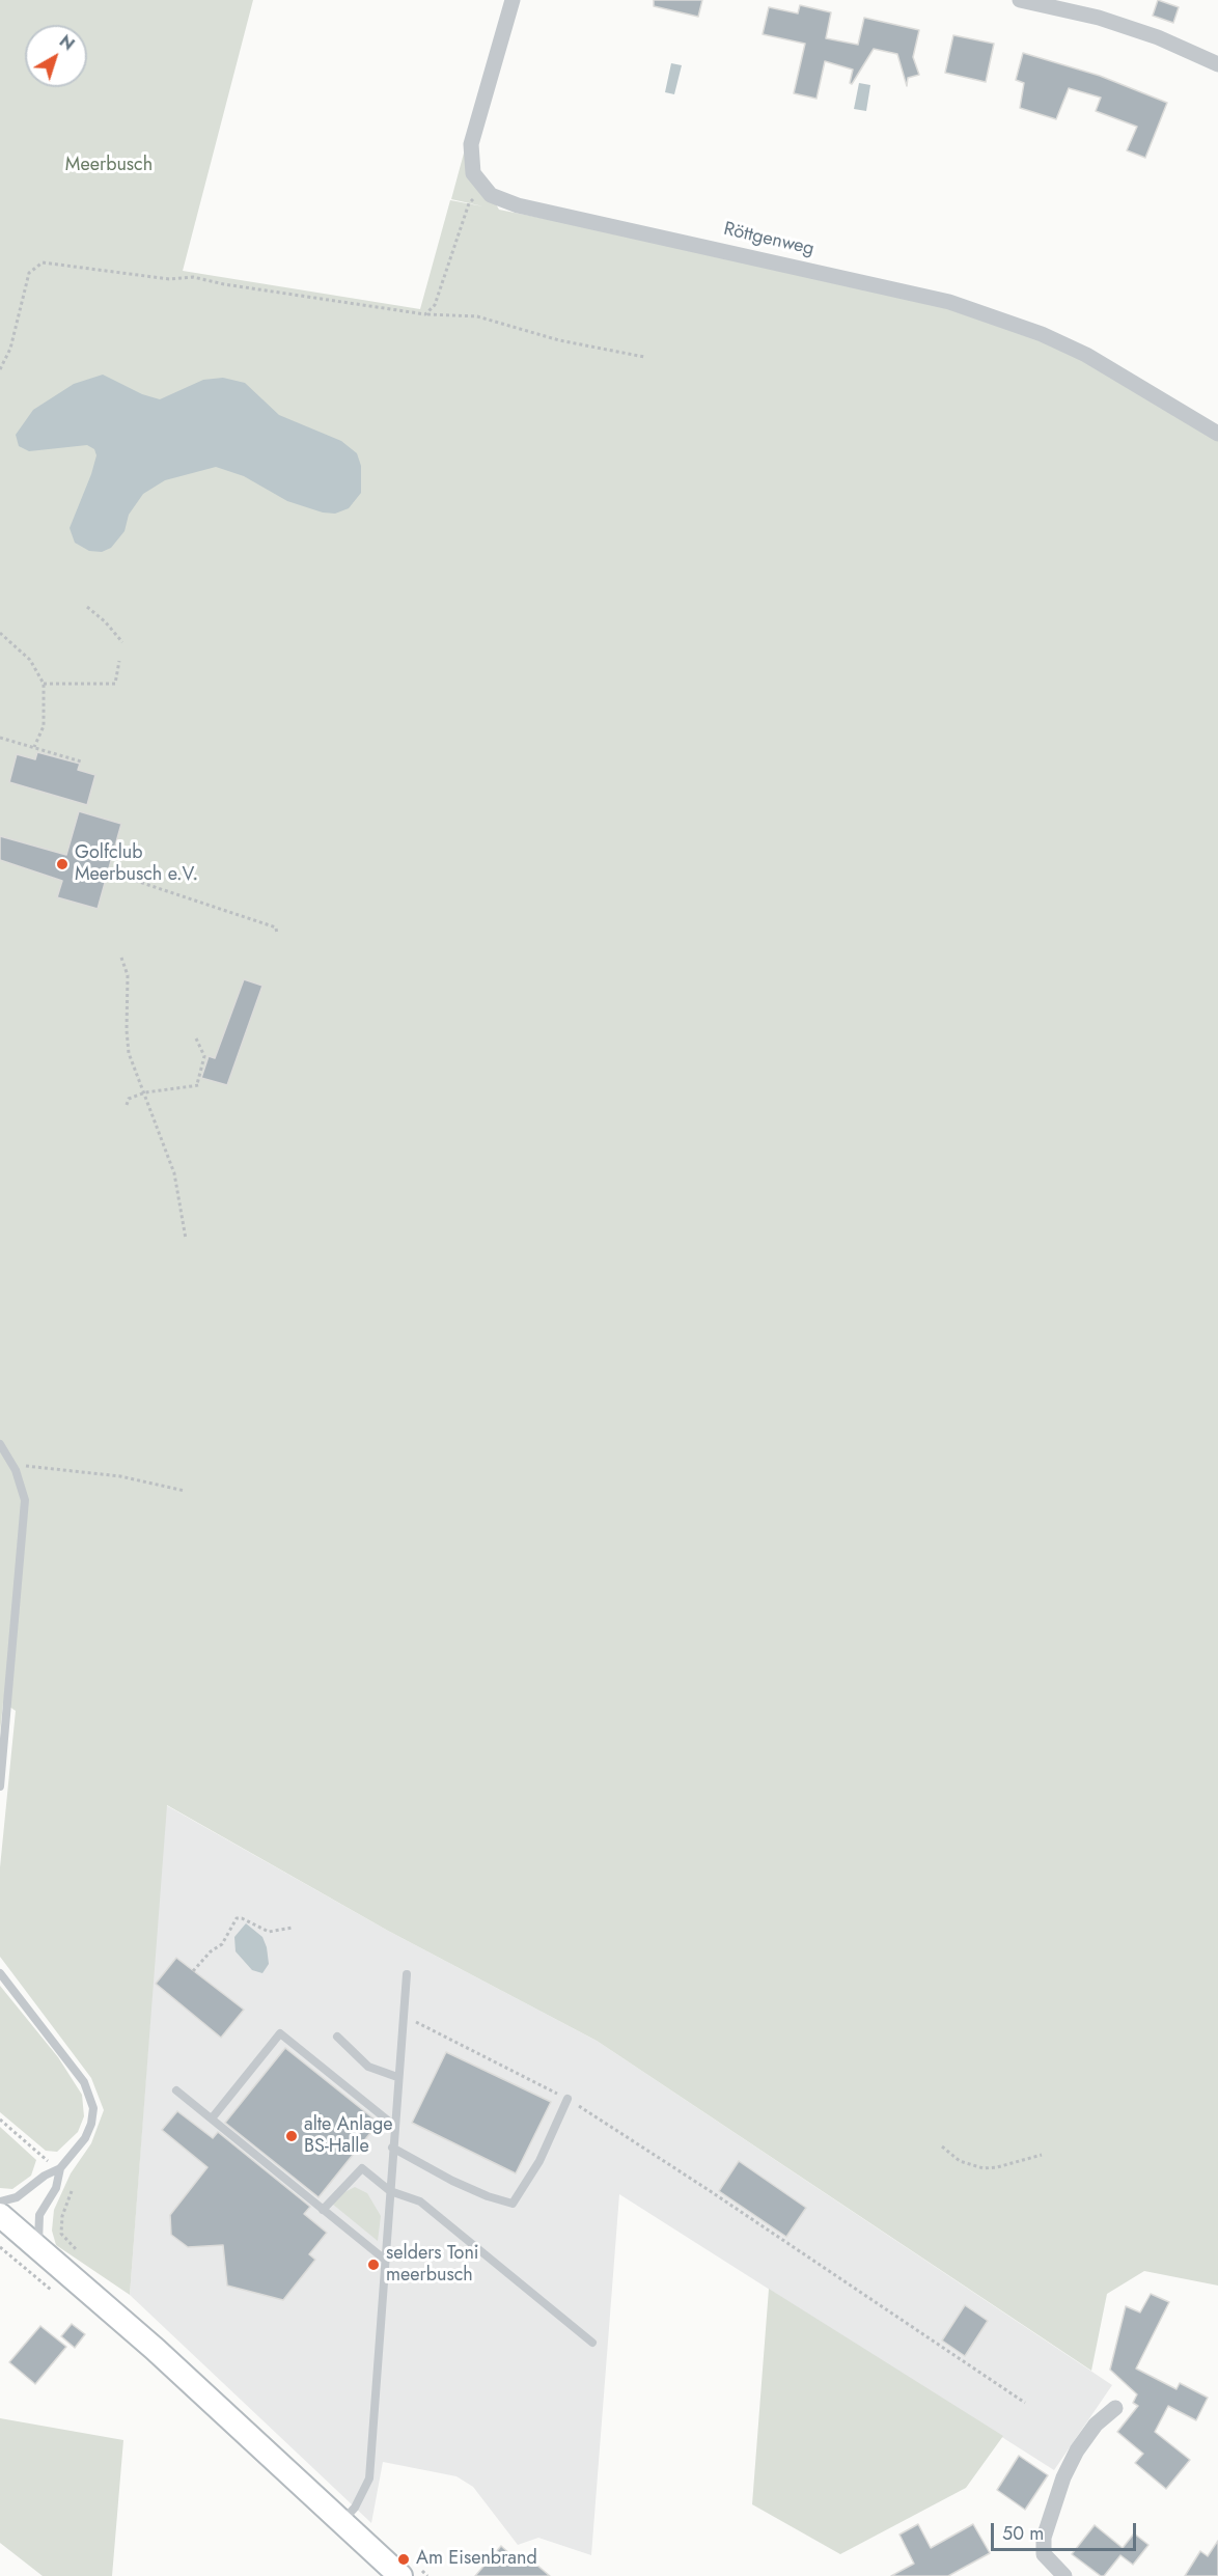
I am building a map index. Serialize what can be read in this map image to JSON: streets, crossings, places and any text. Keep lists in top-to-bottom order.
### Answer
{
  "streets": {
    "street": ["Röttgenweg"]
  },
  "parks": ["Meerbusch"],
  "places": [
    "Golfclub Meerbusch e.V.",
    "alte Anlage BS-Halle",
    "selders Toni meerbusch",
    "Am Eisenbrand"
  ],
  "scale_bar": "50 m",
  "north": "top right"
}
